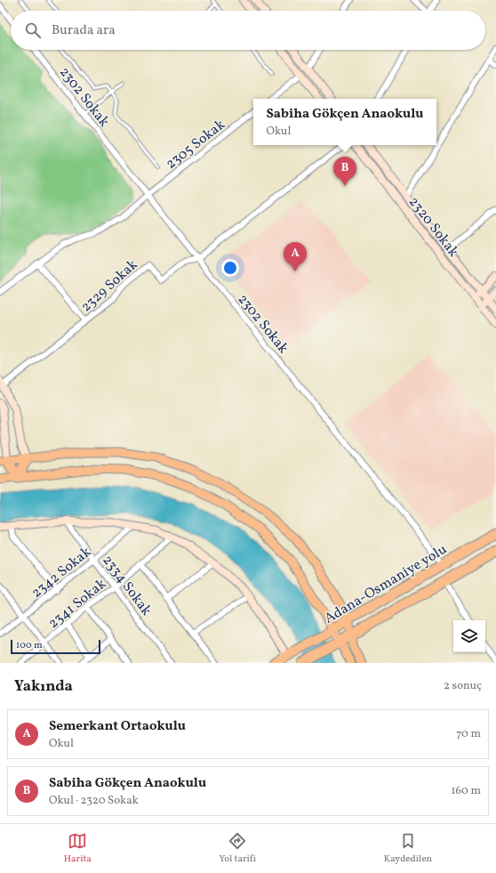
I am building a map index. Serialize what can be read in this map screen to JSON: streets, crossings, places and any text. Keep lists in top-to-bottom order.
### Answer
{
  "streets": {
    "highway": ["Adana-Osmaniye yolu"],
    "street": [
      "2302 Sokak",
      "2305 Sokak",
      "2320 Sokak",
      "2329 Sokak",
      "2342 Sokak",
      "2334 Sokak",
      "2341 Sokak"
    ]
  },
  "crossings": [
    ["2302 Sokak", "2305 Sokak"],
    ["2302 Sokak", "2329 Sokak"],
    ["2302 Sokak", "Adana-Osmaniye yolu"],
    ["2342 Sokak", "2334 Sokak"],
    ["2334 Sokak", "2341 Sokak"]
  ],
  "scale_bar": "100 m",
  "page": {
    "search": "Burada ara",
    "popup": ["Sabiha Gökçen Anaokulu", "Okul"],
    "pins": ["B", "A"],
    "scale": "100 m",
    "heading": ["Yakında", "2 sonuç"],
    "list": [
      {
        "mark": "A",
        "name": "Semerkant Ortaokulu",
        "note": "Okul",
        "value": "70 m"
      },
      {
        "mark": "B",
        "name": "Sabiha Gökçen Anaokulu",
        "note": "Okul · 2320 Sokak",
        "value": "160 m"
      }
    ],
    "nav": ["Harita", "Yol tarifi", "Kaydedilen"]
  }
}
